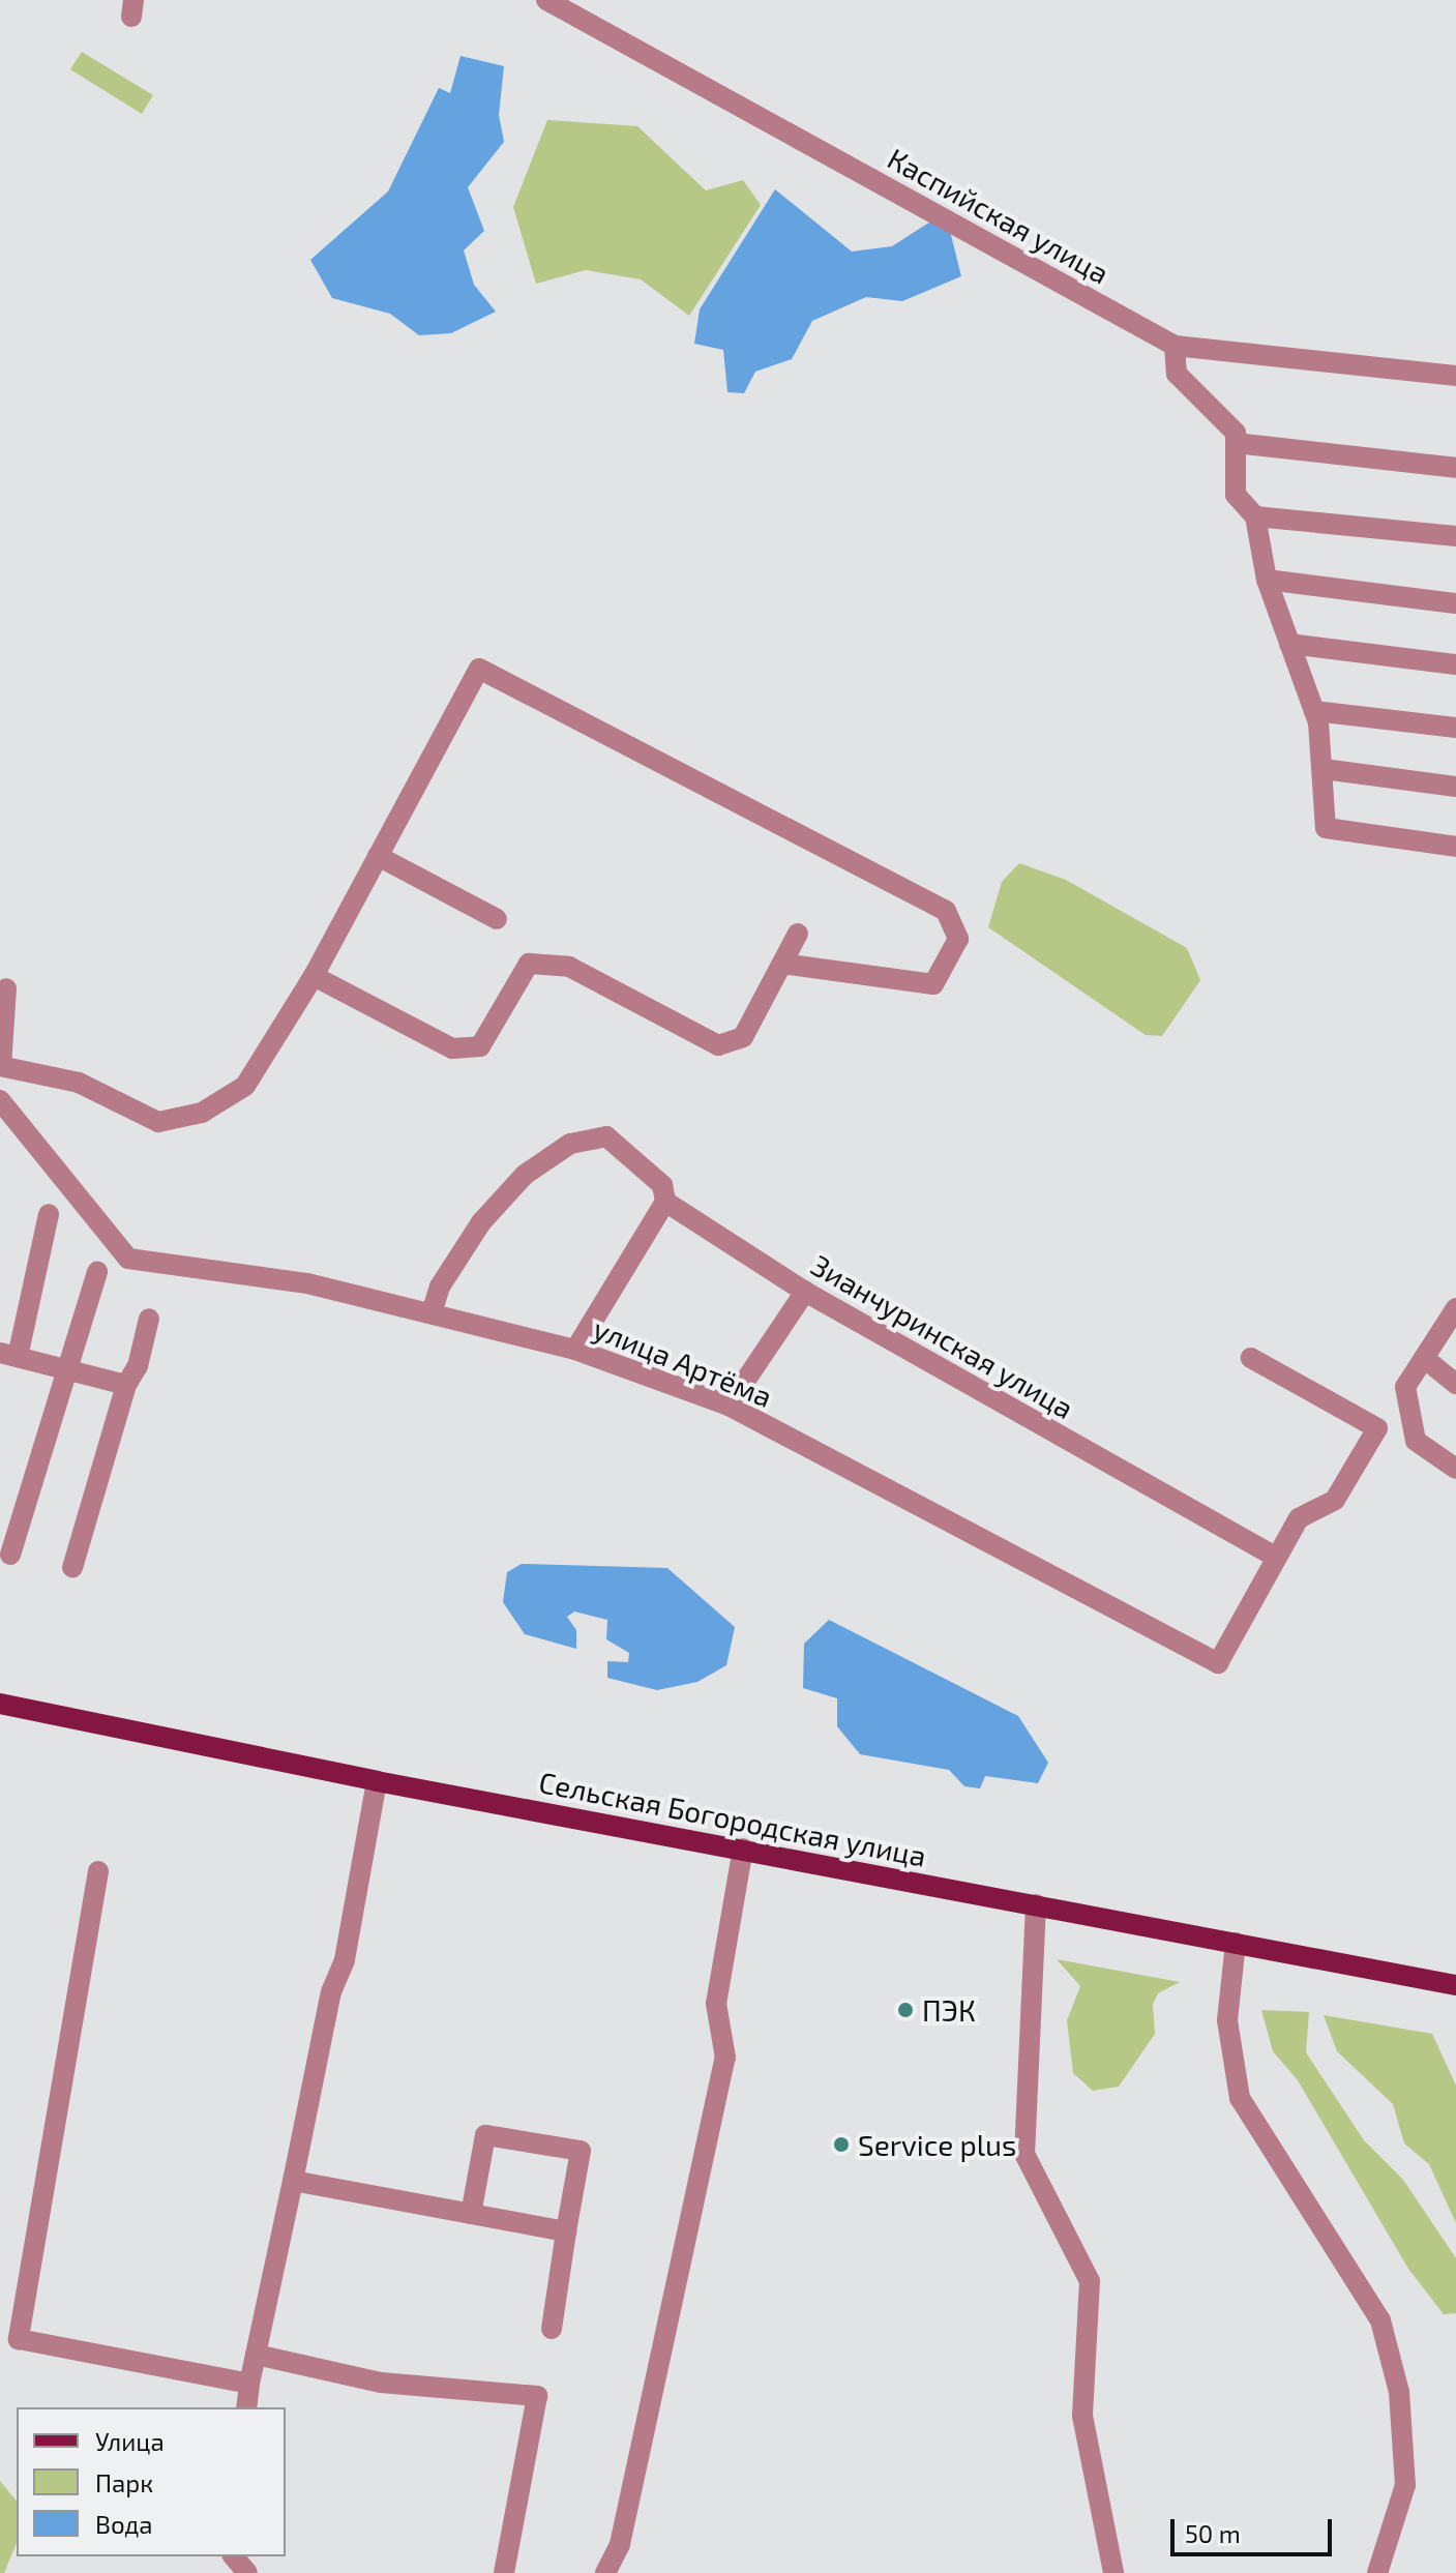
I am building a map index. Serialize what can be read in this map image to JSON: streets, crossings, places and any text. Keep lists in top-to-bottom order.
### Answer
{
  "streets": {
    "main road": ["Сельская Богородская улица"],
    "street": ["Каспийская улица", "Зианчуринская улица", "улица Артёма"]
  },
  "crossings": [
    ["Зианчуринская улица", "улица Артёма"]
  ],
  "places": ["ПЭК", "Service plus"],
  "legend": ["Улица", "Парк", "Вода"],
  "scale_bar": "50 m"
}
